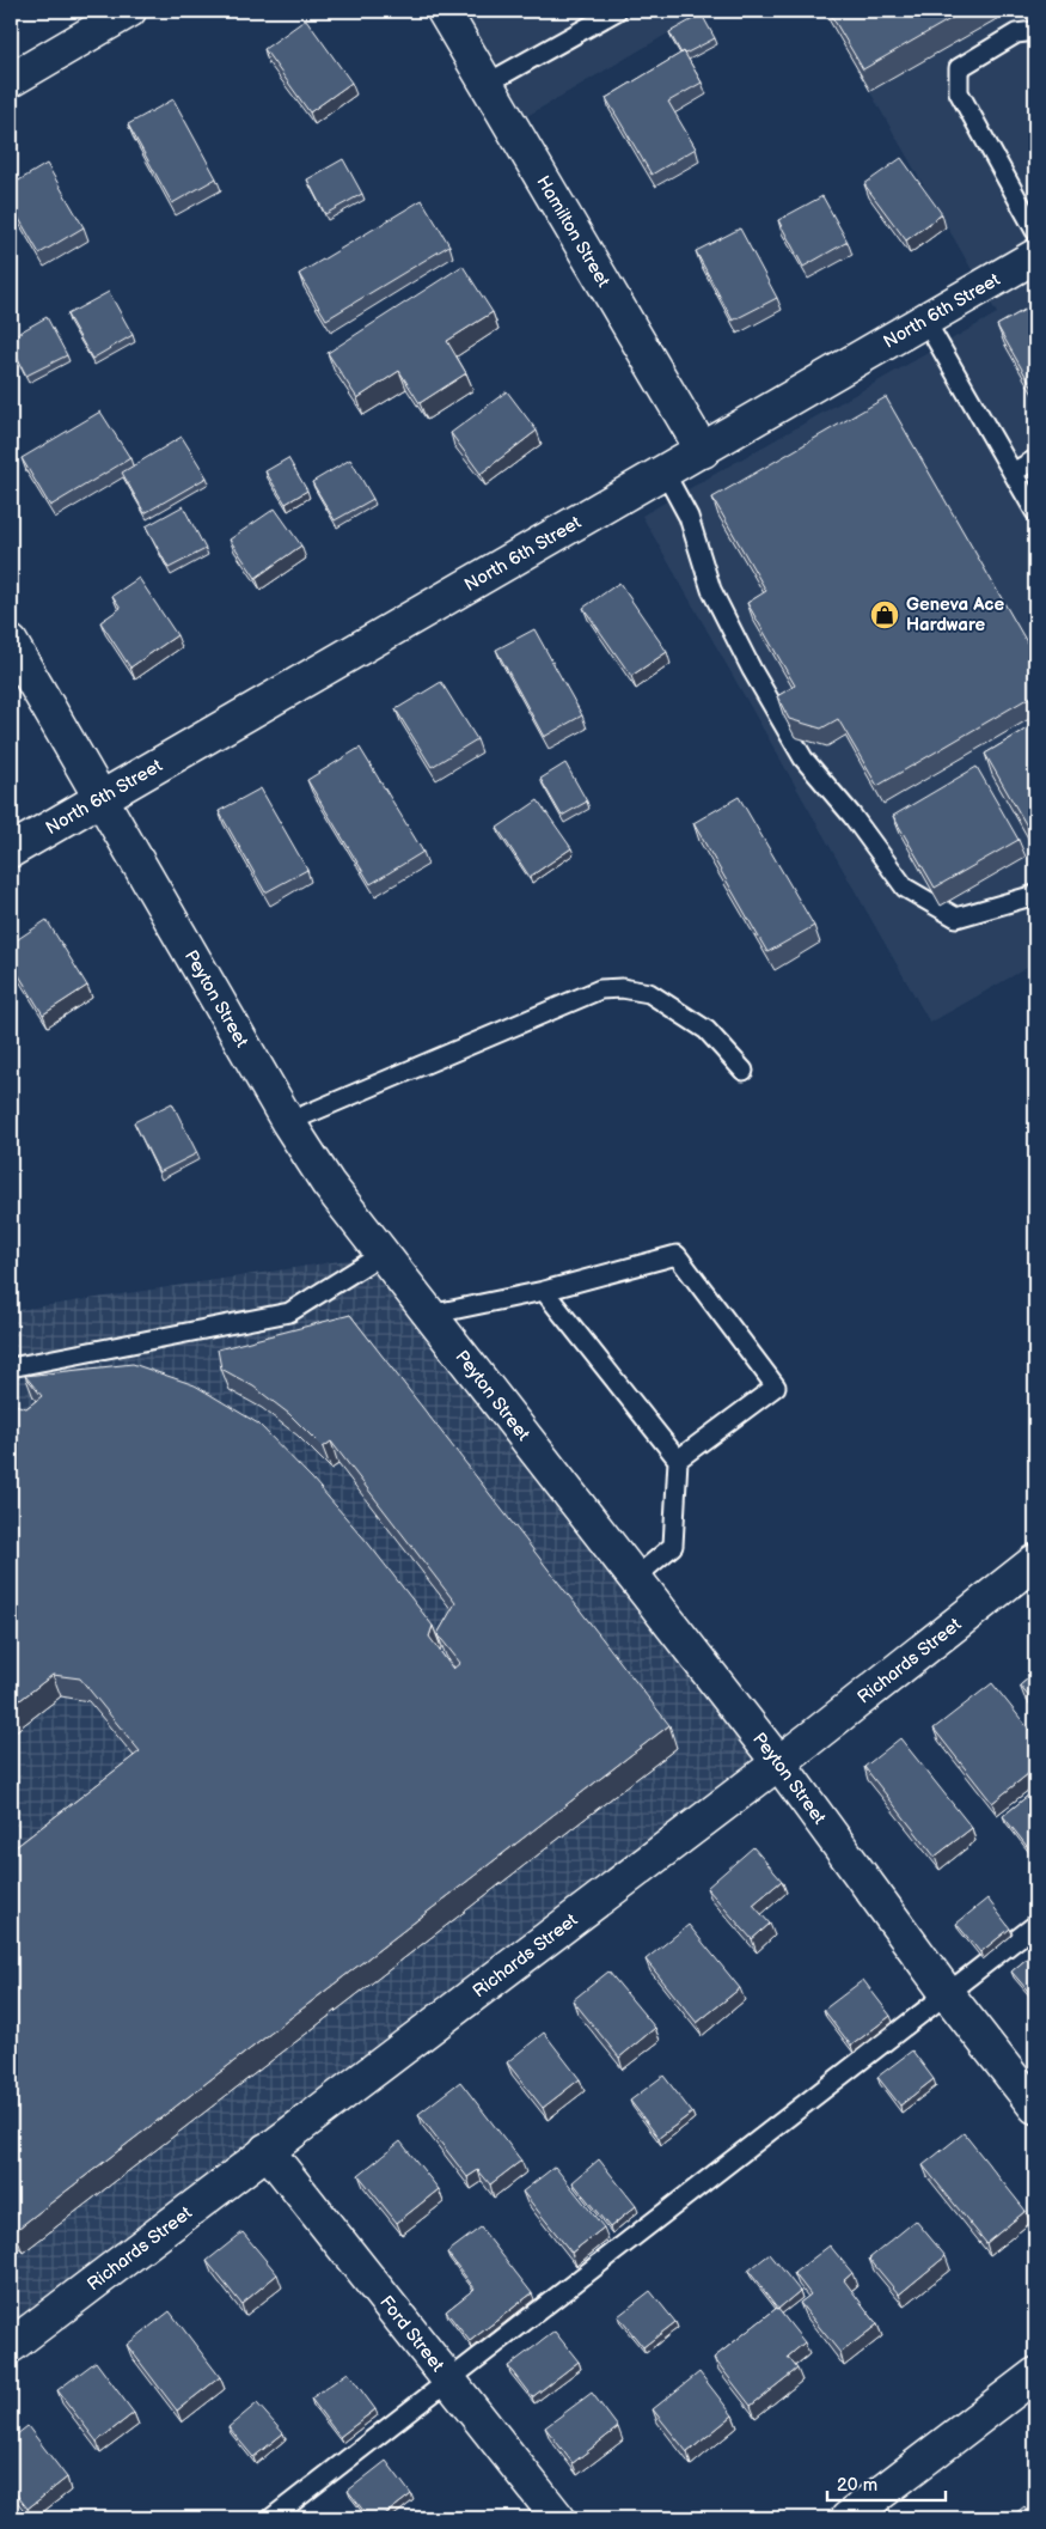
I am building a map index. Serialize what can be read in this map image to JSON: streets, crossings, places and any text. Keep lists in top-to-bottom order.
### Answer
{
  "streets": {
    "street": [
      "Hamilton Street",
      "North 6th Street",
      "Peyton Street",
      "Richards Street",
      "Ford Street"
    ]
  },
  "crossings": [
    ["Hamilton Street", "North 6th Street"],
    ["North 6th Street", "Peyton Street"],
    ["Peyton Street", "Richards Street"],
    ["Richards Street", "Ford Street"]
  ],
  "places": {
    "shop": ["Geneva Ace Hardware"]
  },
  "scale_bar": "20 m"
}
